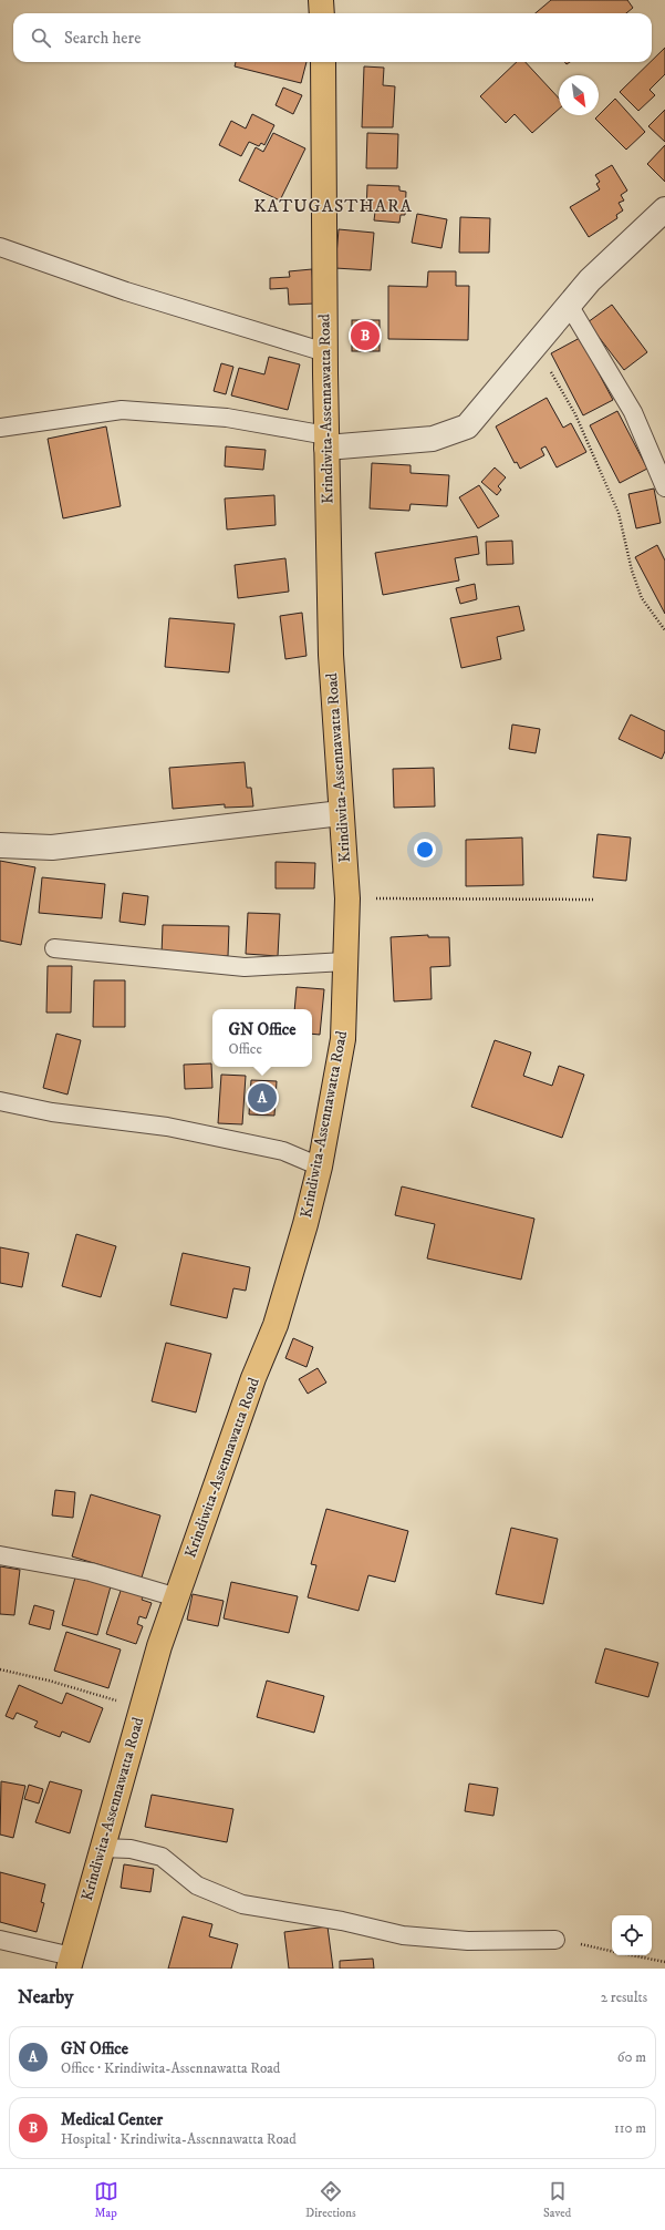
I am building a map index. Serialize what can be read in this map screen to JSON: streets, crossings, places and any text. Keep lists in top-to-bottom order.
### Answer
{
  "streets": {
    "main road": ["Krindiwita-Assennawatta Road"]
  },
  "districts": ["KATUGASTHARA"],
  "north": "bottom right",
  "page": {
    "search": "Search here",
    "pins": ["B", "A"],
    "popup": ["GN Office", "Office"],
    "heading": ["Nearby", "2 results"],
    "list": [
      {
        "mark": "A",
        "name": "GN Office",
        "note": "Office · Krindiwita-Assennawatta Road",
        "value": "60 m"
      },
      {
        "mark": "B",
        "name": "Medical Center",
        "note": "Hospital · Krindiwita-Assennawatta Road",
        "value": "110 m"
      }
    ],
    "nav": ["Map", "Directions", "Saved"]
  }
}
